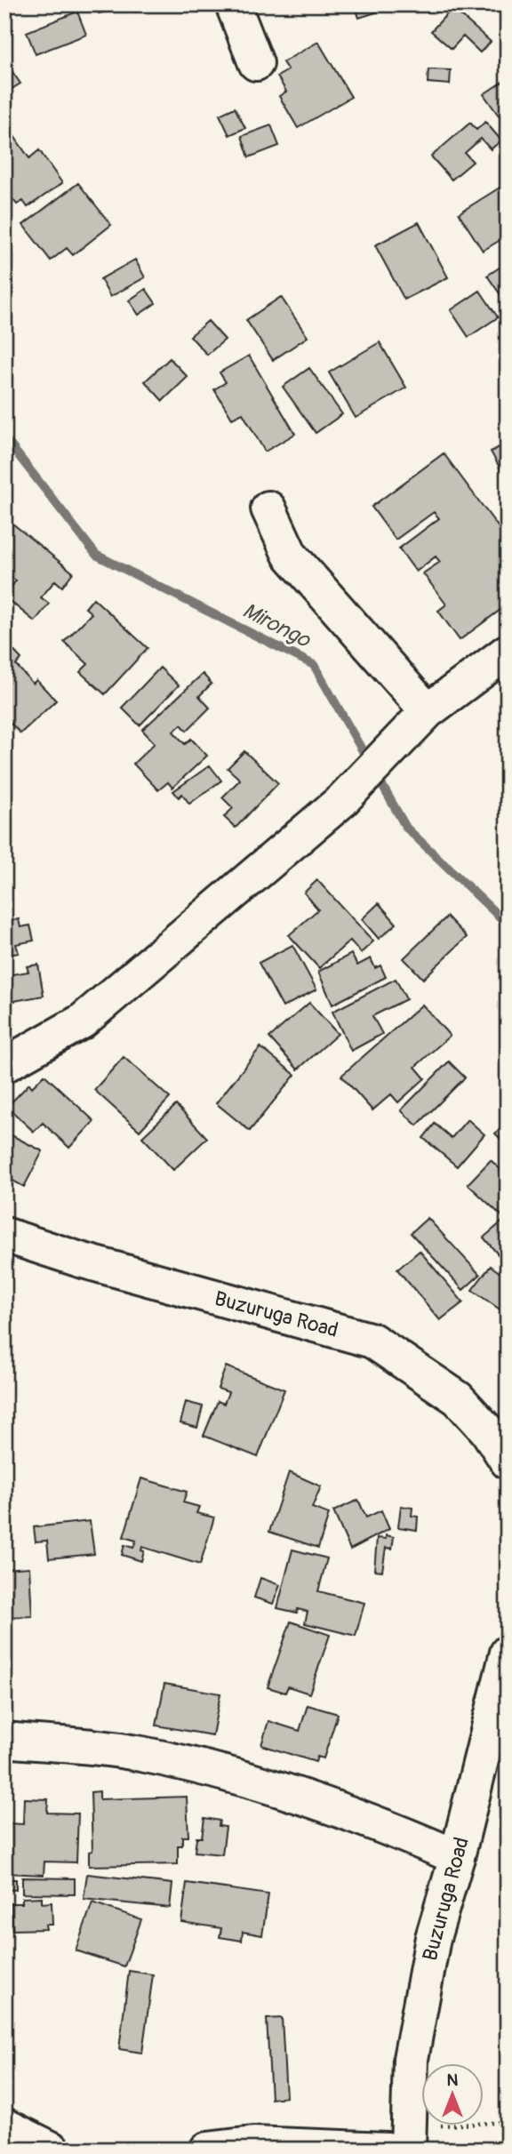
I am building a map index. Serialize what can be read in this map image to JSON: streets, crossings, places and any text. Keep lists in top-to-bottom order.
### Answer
{
  "streets": {
    "street": ["Buzuruga Road"]
  },
  "water": ["Mirongo"],
  "north": "top"
}
